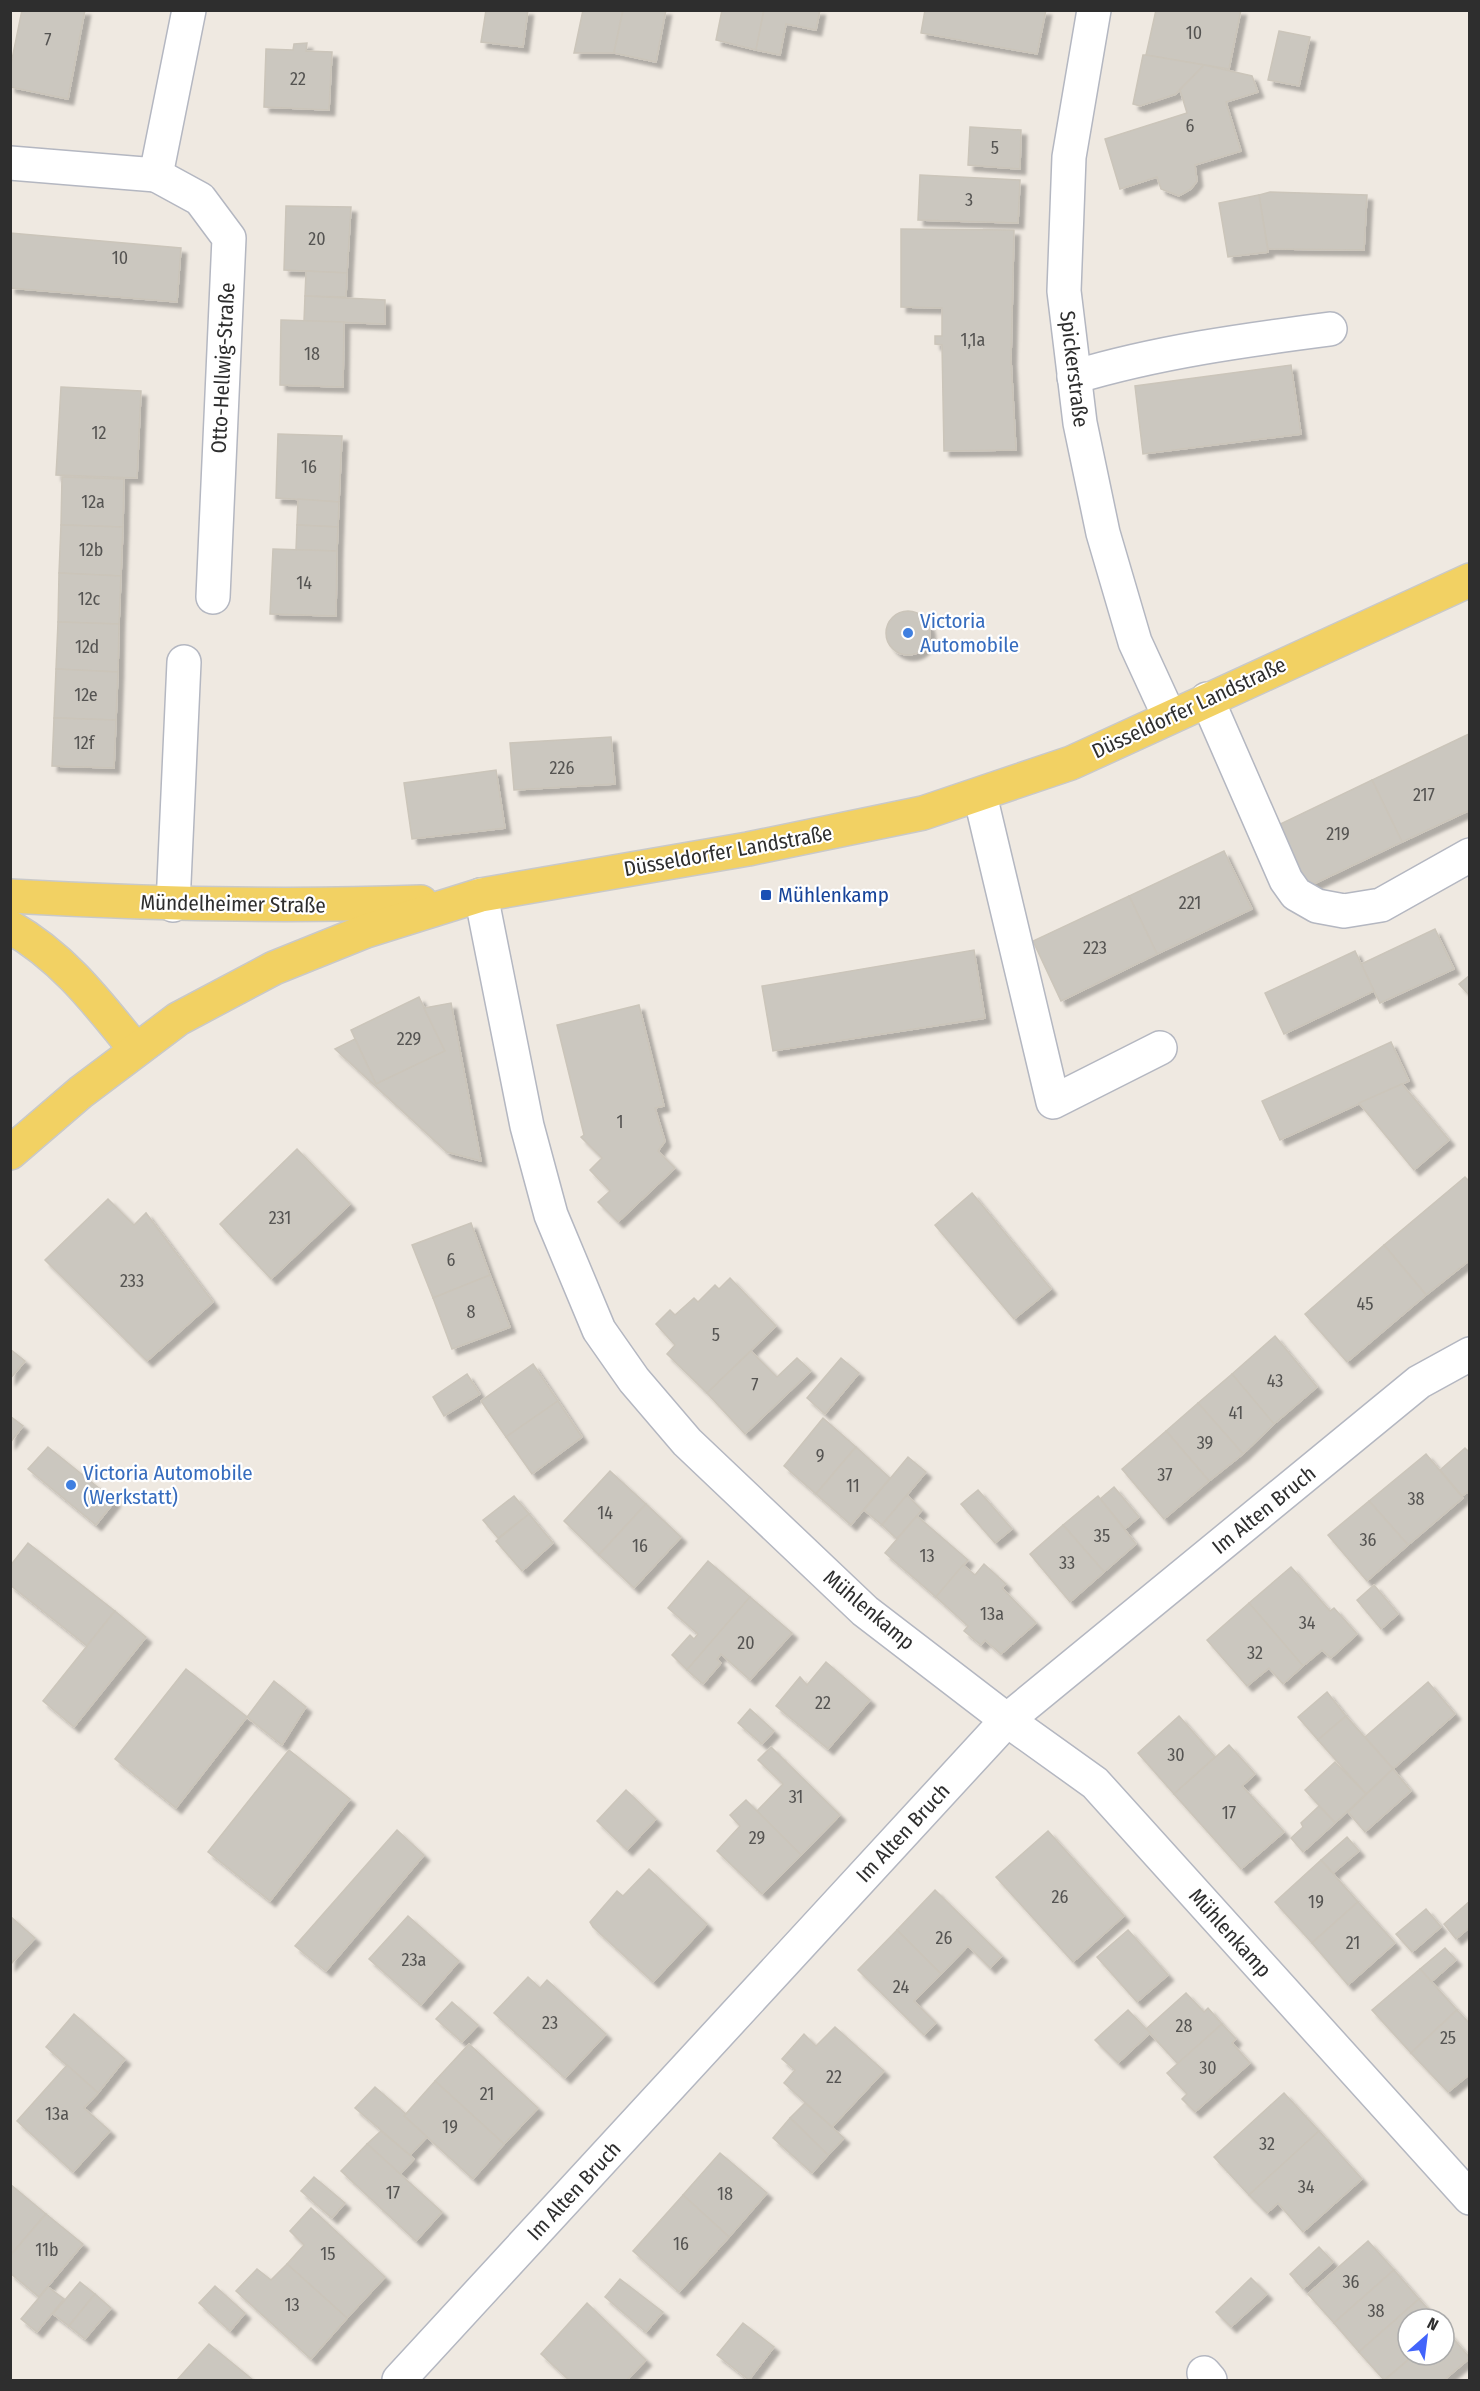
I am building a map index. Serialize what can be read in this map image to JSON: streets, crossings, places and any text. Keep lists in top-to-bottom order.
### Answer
{
  "streets": {
    "main road": ["Düsseldorfer Landstraße", "Mündelheimer Straße"],
    "street": [
      "Otto-Hellwig-Straße",
      "Spickerstraße",
      "Im Alten Bruch",
      "Mühlenkamp"
    ]
  },
  "crossings": [
    ["Spickerstraße", "Düsseldorfer Landstraße"],
    ["Düsseldorfer Landstraße", "Mündelheimer Straße"],
    ["Düsseldorfer Landstraße", "Mühlenkamp"],
    ["Mündelheimer Straße", "Mühlenkamp"],
    ["Im Alten Bruch", "Mühlenkamp"]
  ],
  "places": {
    "other": ["Victoria Automobile", "Victoria Automobile (Werkstatt)"],
    "transit": ["Mühlenkamp"]
  },
  "house_numbers": [
    "10",
    "7",
    "22",
    "6",
    "5",
    "3",
    "20",
    "10",
    "1,1a",
    "18",
    "12",
    "16",
    "12a",
    "12b",
    "14",
    "12c",
    "12d",
    "12e",
    "12f",
    "226",
    "217",
    "219",
    "221",
    "223",
    "229",
    "1",
    "231",
    "6",
    "233",
    "45",
    "8",
    "5",
    "43",
    "7",
    "41",
    "39",
    "9",
    "37",
    "11",
    "38",
    "14",
    "35",
    "36",
    "16",
    "13",
    "33",
    "13a",
    "34",
    "20",
    "32",
    "22",
    "30",
    "31",
    "17",
    "29",
    "26",
    "19",
    "26",
    "21",
    "23a",
    "24",
    "23",
    "28",
    "25",
    "30",
    "22",
    "21",
    "13a",
    "19",
    "32",
    "34",
    "17",
    "18",
    "16",
    "11b",
    "15",
    "36",
    "13",
    "38"
  ],
  "north": "top right"
}
